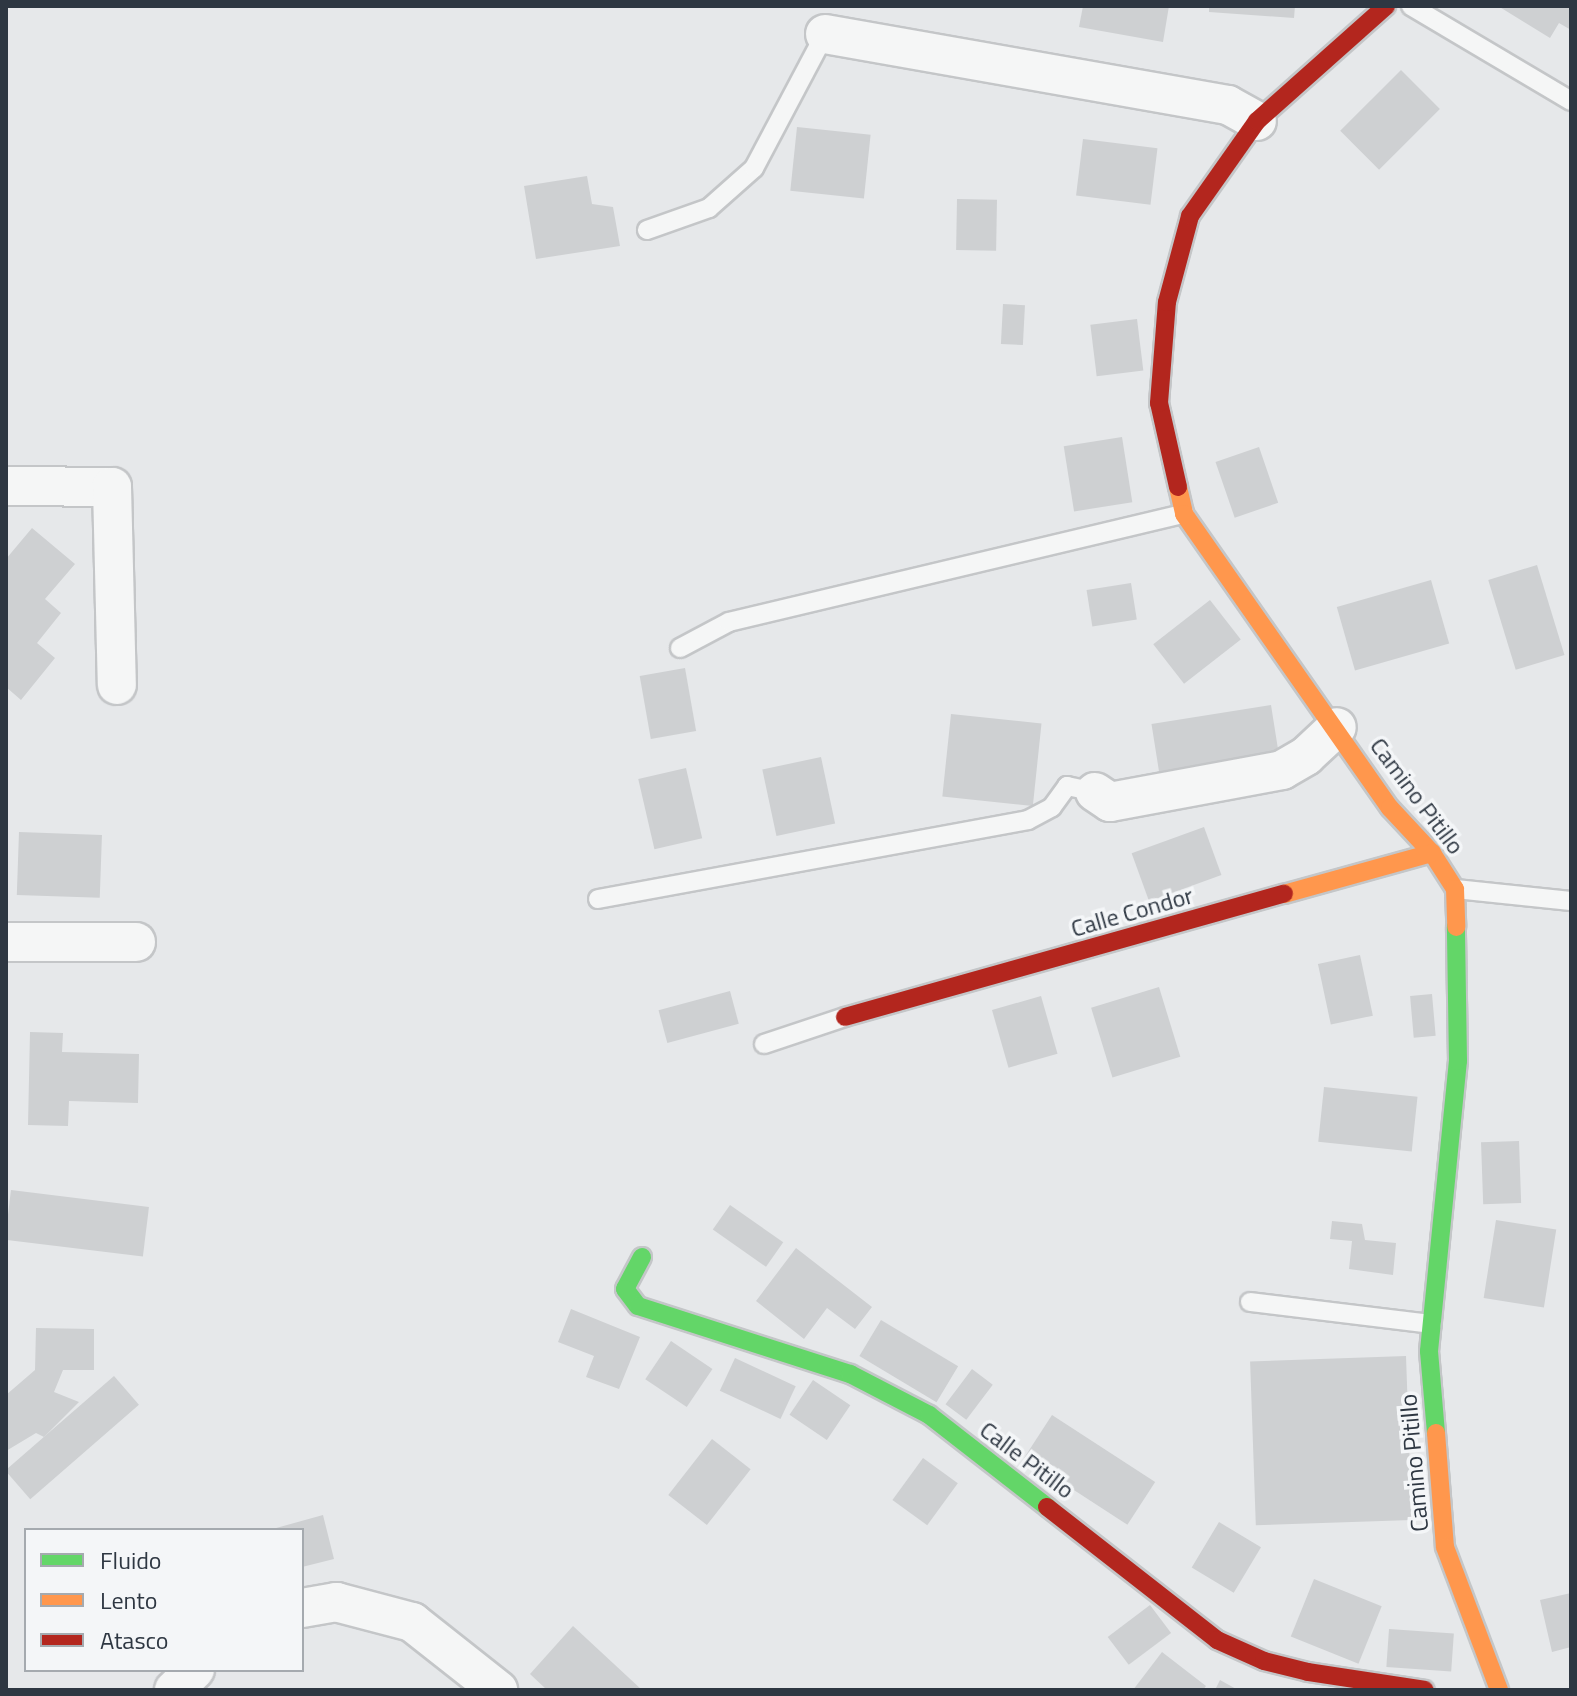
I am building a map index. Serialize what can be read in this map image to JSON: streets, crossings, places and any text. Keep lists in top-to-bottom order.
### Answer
{
  "streets": {
    "street": ["Camino Pitillo", "Calle Condor", "Calle Pitillo"]
  },
  "crossings": [
    ["Camino Pitillo", "Calle Condor"]
  ],
  "legend": ["Fluido", "Lento", "Atasco"]
}
